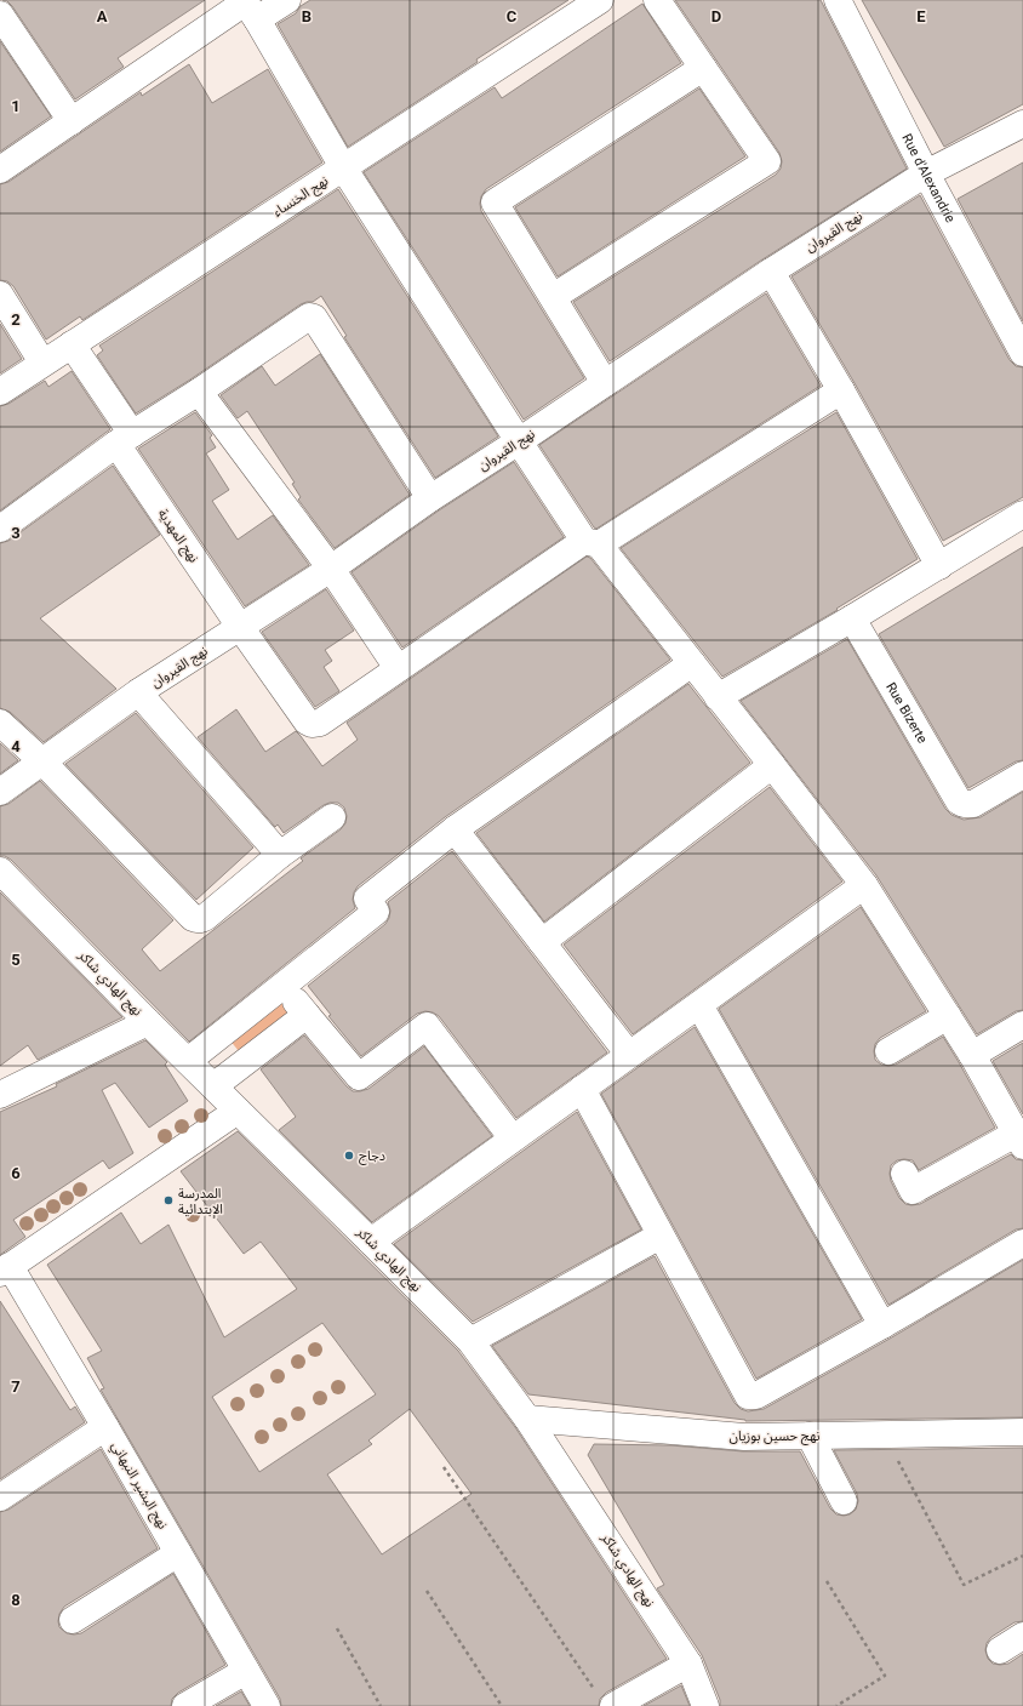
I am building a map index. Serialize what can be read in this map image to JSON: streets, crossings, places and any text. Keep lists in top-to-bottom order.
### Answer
{
  "streets": {
    "street": [
      "Rue d'Alexandrie",
      "نهج الخنساء",
      "نهج القيروان",
      "نهج المهدية",
      "Rue Bizerte",
      "نهج الهادي شاكر",
      "نهج حسين بوزيان",
      "نهج البشير النبهاني"
    ]
  },
  "crossings": [
    ["Rue d'Alexandrie", "نهج القيروان"],
    ["نهج الخنساء", "نهج المهدية"],
    ["نهج القيروان", "نهج المهدية"],
    ["نهج الهادي شاكر", "نهج حسين بوزيان"]
  ],
  "places": ["دجاج", "المدرسة الإبتدائية"],
  "grid": {
    "columns": [
      "A",
      "B",
      "C",
      "D",
      "E"
    ],
    "rows": [
      "1",
      "2",
      "3",
      "4",
      "5",
      "6",
      "7",
      "8"
    ]
  }
}
